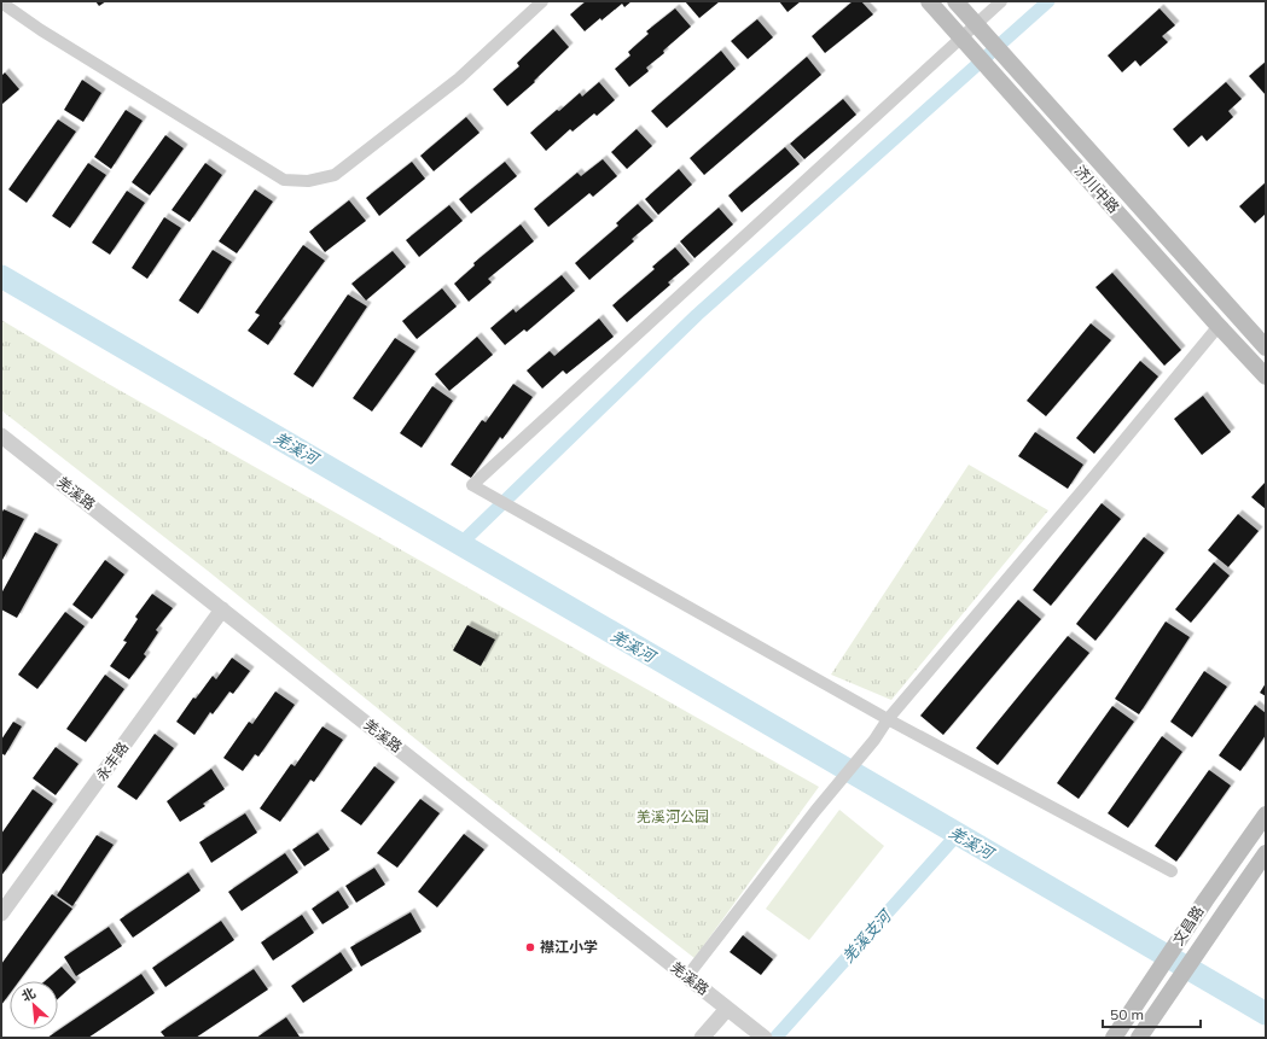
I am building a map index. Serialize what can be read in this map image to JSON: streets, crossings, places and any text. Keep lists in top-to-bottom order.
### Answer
{
  "streets": {
    "main road": ["济川中路", "文昌路"],
    "street": ["羌溪路", "永丰路"]
  },
  "crossings": [
    ["羌溪路", "永丰路"]
  ],
  "water": ["羌溪河", "羌溪支河"],
  "parks": ["羌溪河公园"],
  "places": ["襟江小学"],
  "scale_bar": "50 m",
  "north": "top left"
}
